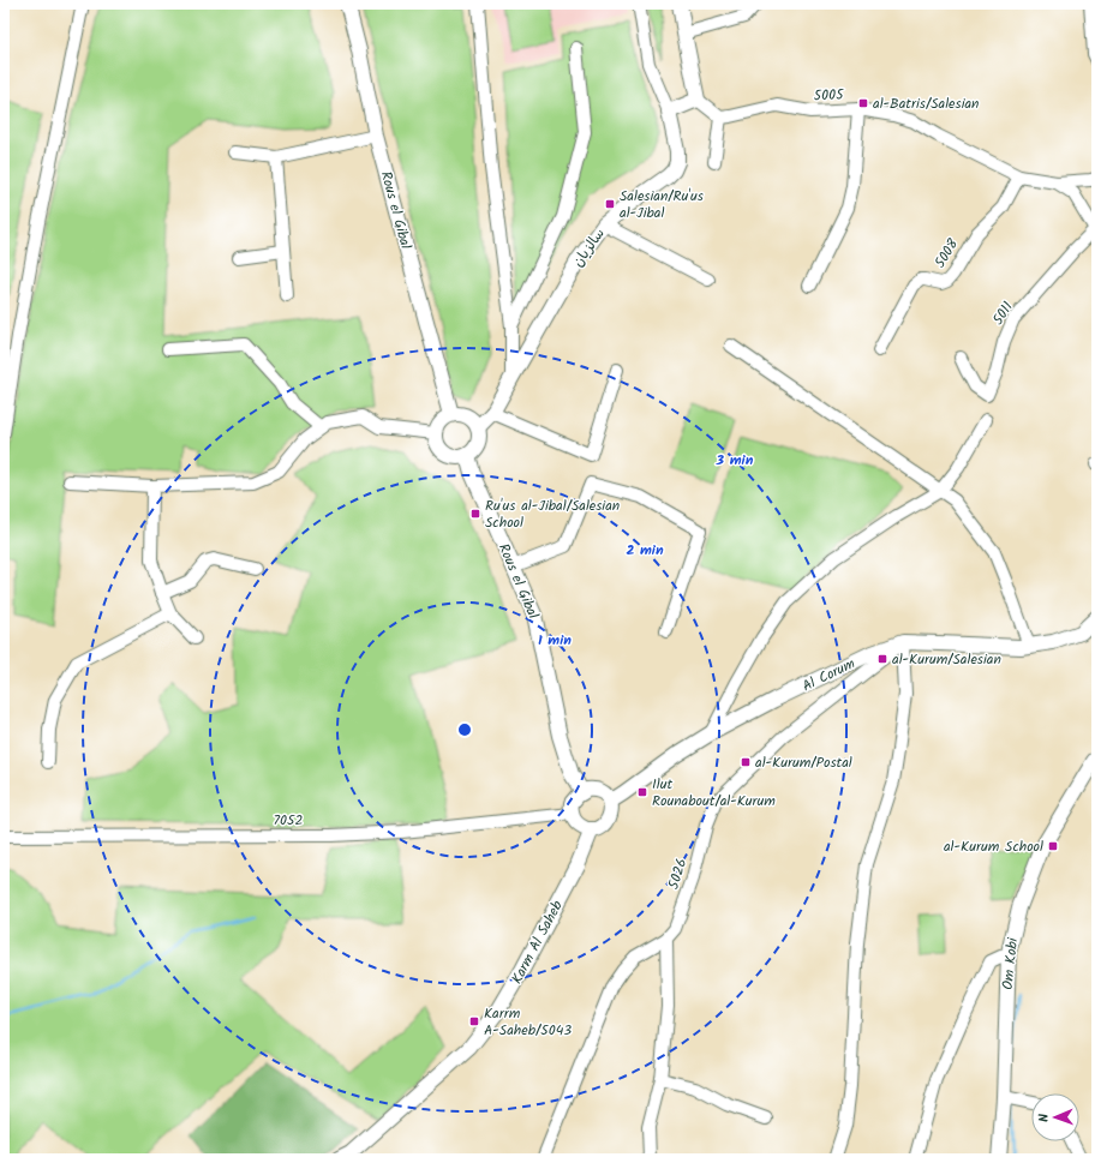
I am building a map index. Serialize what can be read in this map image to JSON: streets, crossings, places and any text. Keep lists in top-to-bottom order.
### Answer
{
  "streets": {
    "street": [
      "5005",
      "Rous el Gibal",
      "سالزيان",
      "5008",
      "5011",
      "Al Corum",
      "7052",
      "5026",
      "Karm Al Saheb",
      "Om Kobi"
    ]
  },
  "crossings": [
    ["5005", "5008"],
    ["Rous el Gibal", "سالزيان"],
    ["Rous el Gibal", "Al Corum"],
    ["Rous el Gibal", "7052"],
    ["Rous el Gibal", "Karm Al Saheb"],
    ["Al Corum", "7052"],
    ["Al Corum", "5026"],
    ["Al Corum", "Karm Al Saheb"],
    ["7052", "Karm Al Saheb"]
  ],
  "places": {
    "transit": [
      "al-Batris/Salesian",
      "Salesian/Ru'us al-Jibal",
      "Ru'us al-Jibal/Salesian School",
      "al-Kurum/Salesian",
      "al-Kurum/Postal",
      "Ilut Rounabout/al-Kurum",
      "al-Kurum School",
      "Karrm A-Saheb/5043"
    ]
  },
  "north": "left",
  "rings": ["3 min", "2 min", "1 min"]
}
